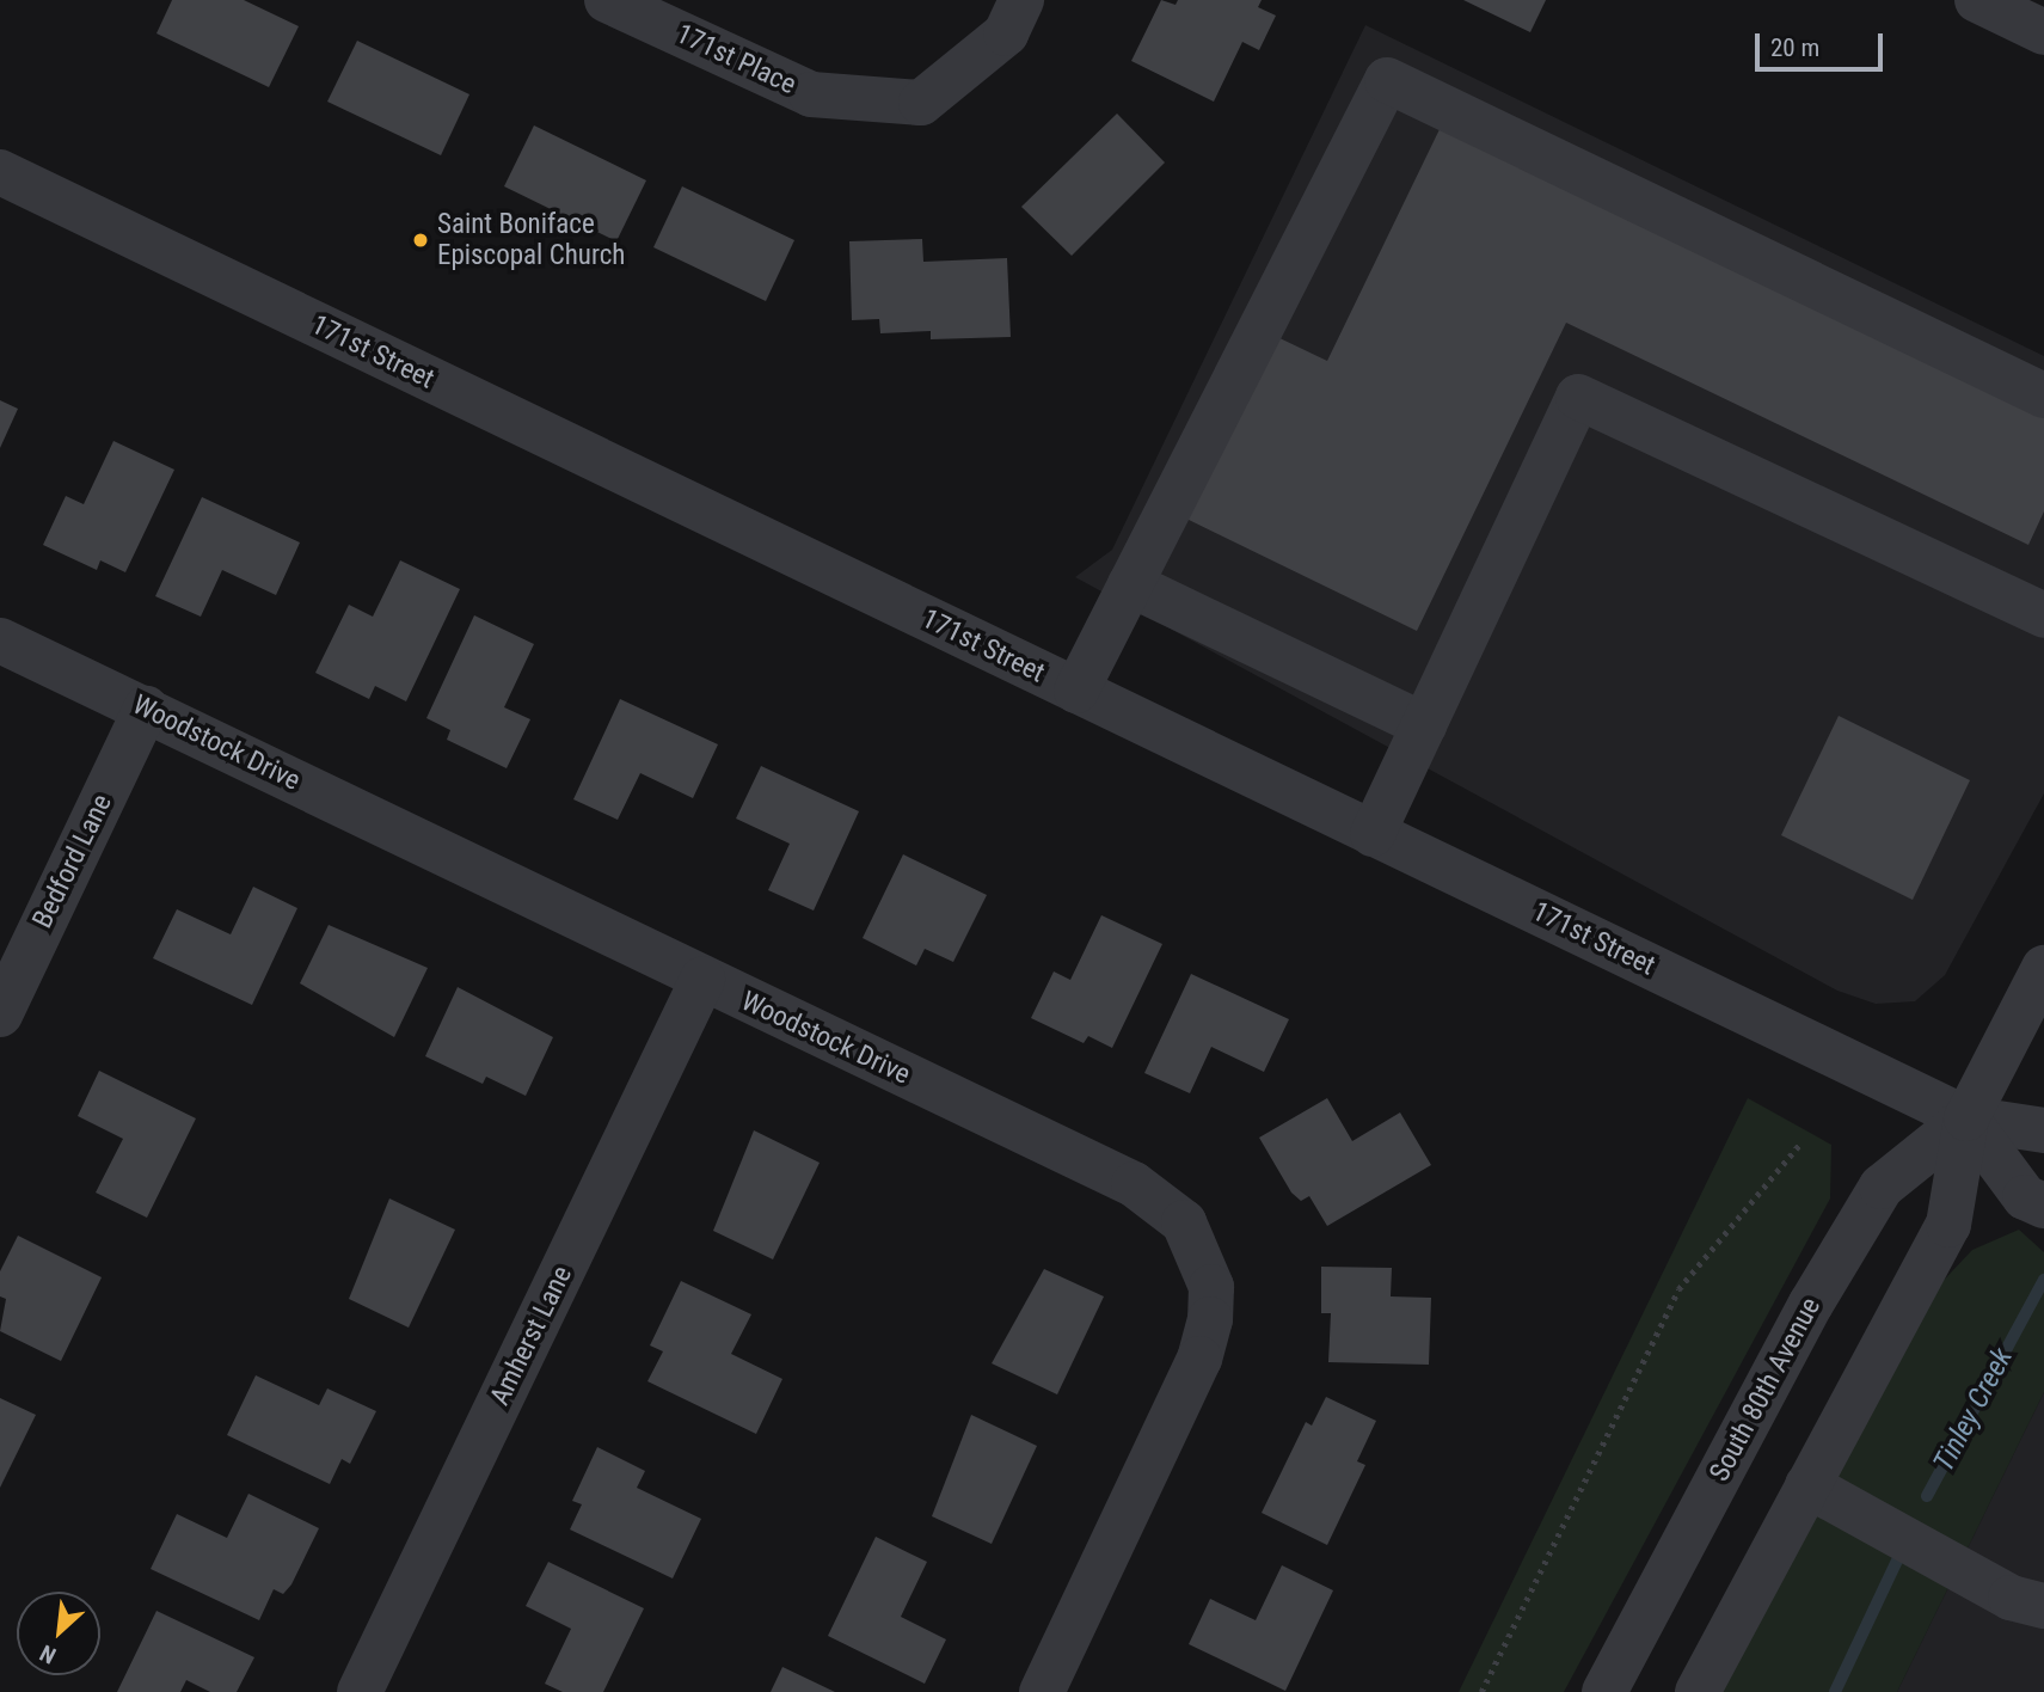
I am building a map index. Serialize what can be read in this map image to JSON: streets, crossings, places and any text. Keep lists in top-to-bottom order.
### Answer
{
  "streets": {
    "street": [
      "171st Place",
      "171st Street",
      "Woodstock Drive",
      "Bedford Lane",
      "Amherst Lane",
      "South 80th Avenue"
    ]
  },
  "crossings": [
    ["171st Street", "South 80th Avenue"],
    ["Woodstock Drive", "Bedford Lane"],
    ["Woodstock Drive", "Amherst Lane"]
  ],
  "water": ["Tinley Creek"],
  "places": ["Saint Boniface Episcopal Church"],
  "scale_bar": "20 m",
  "north": "bottom left"
}
